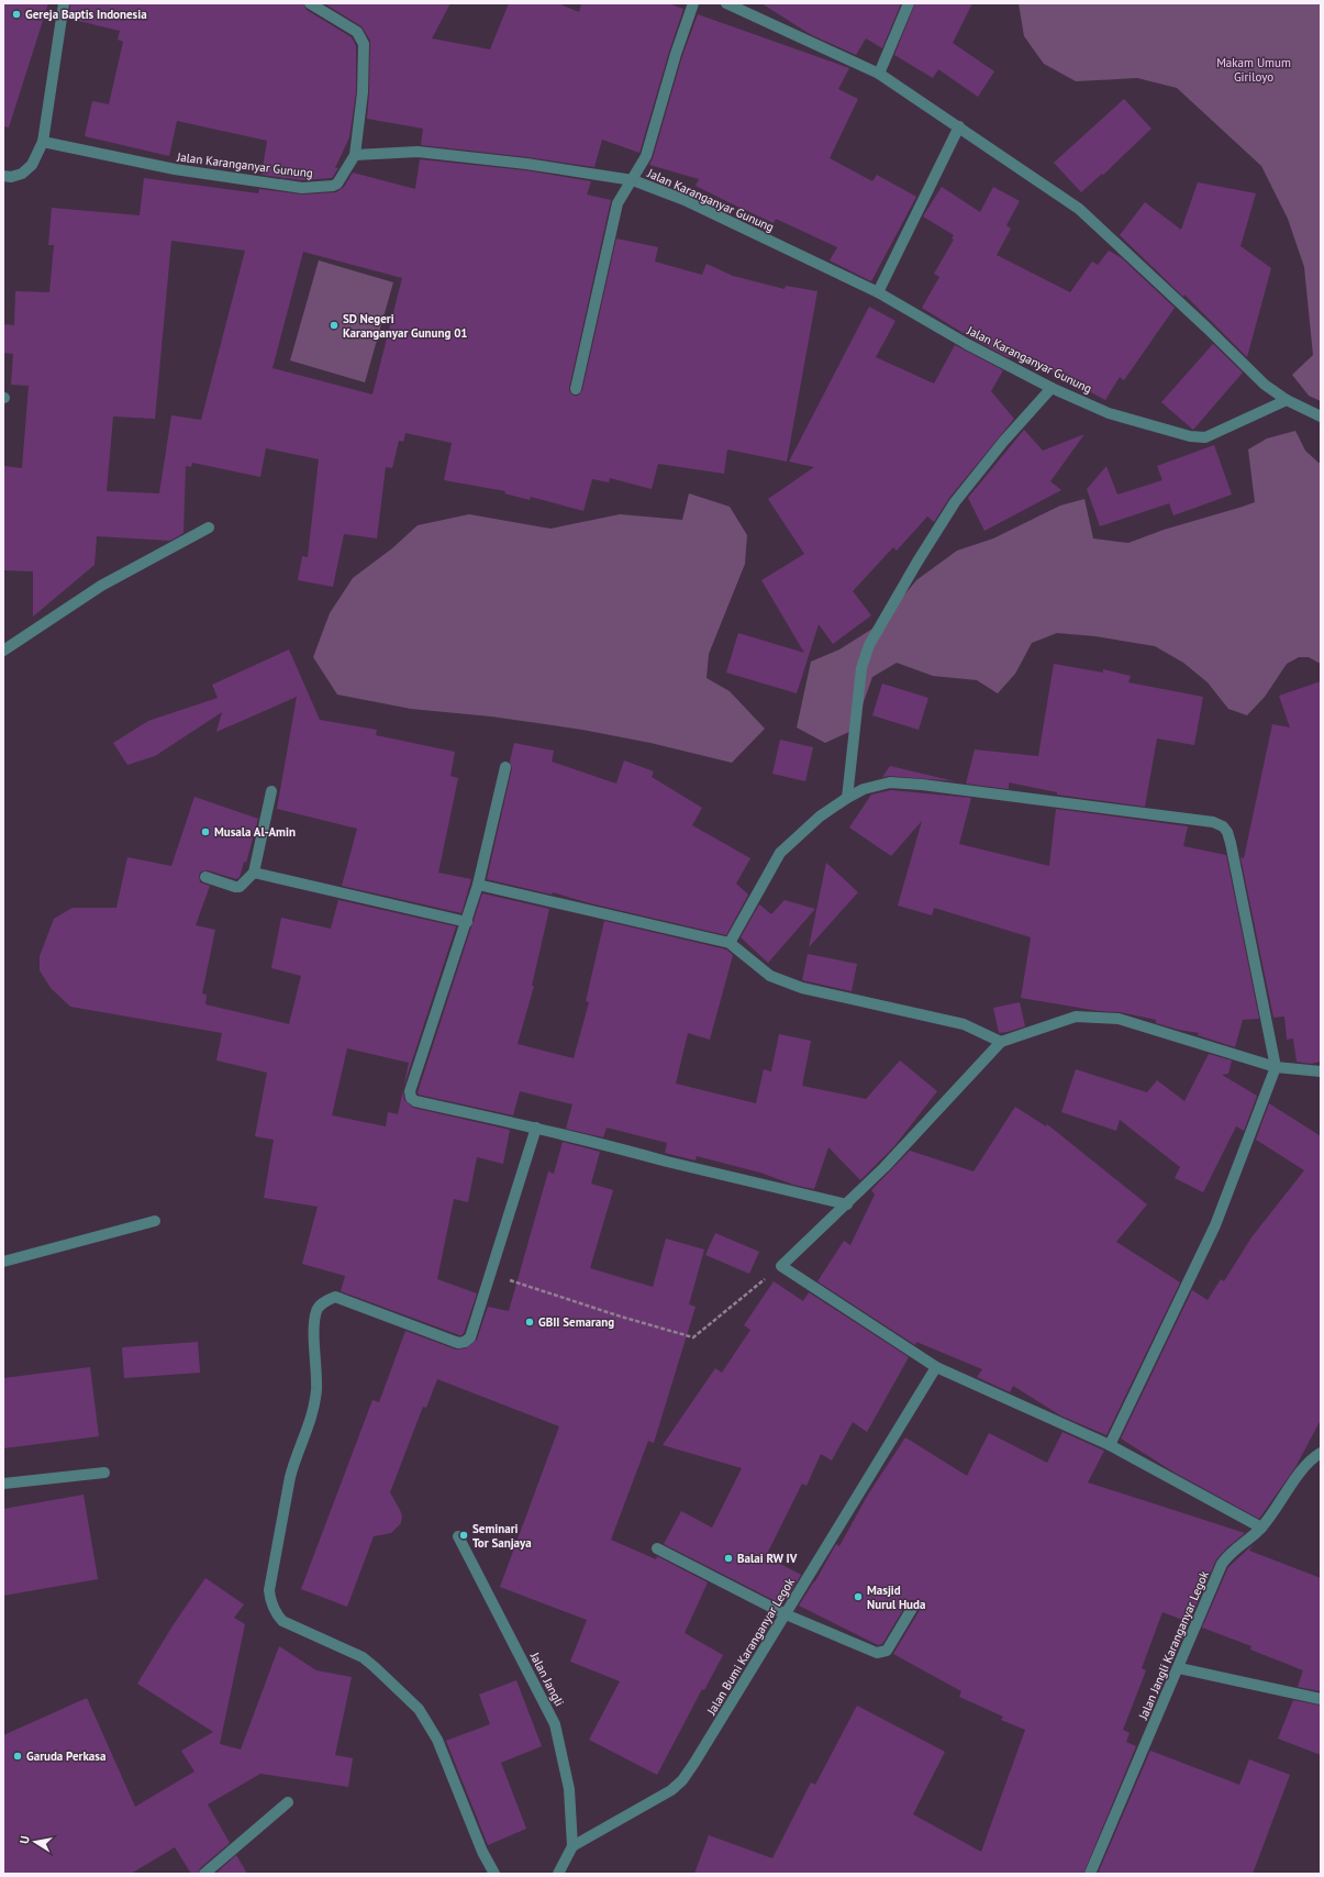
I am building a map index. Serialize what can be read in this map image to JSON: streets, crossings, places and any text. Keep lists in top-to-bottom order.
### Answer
{
  "streets": {
    "street": [
      "Jalan Karanganyar Gunung",
      "Jalan Jangli Karanganyar Legok",
      "Jalan Bumi Karanganyar Legok",
      "Jalan Jangli"
    ]
  },
  "crossings": [
    ["Jalan Bumi Karanganyar Legok", "Jalan Jangli"]
  ],
  "parks": ["Makam Umum Giriloyo"],
  "places": [
    "Gereja Baptis Indonesia",
    "SD Negeri Karanganyar Gunung 01",
    "Musala Al-Amin",
    "GBII Semarang",
    "Seminari Tor Sanjaya",
    "Balai RW IV",
    "Masjid Nurul Huda",
    "Garuda Perkasa"
  ],
  "north": "left"
}
